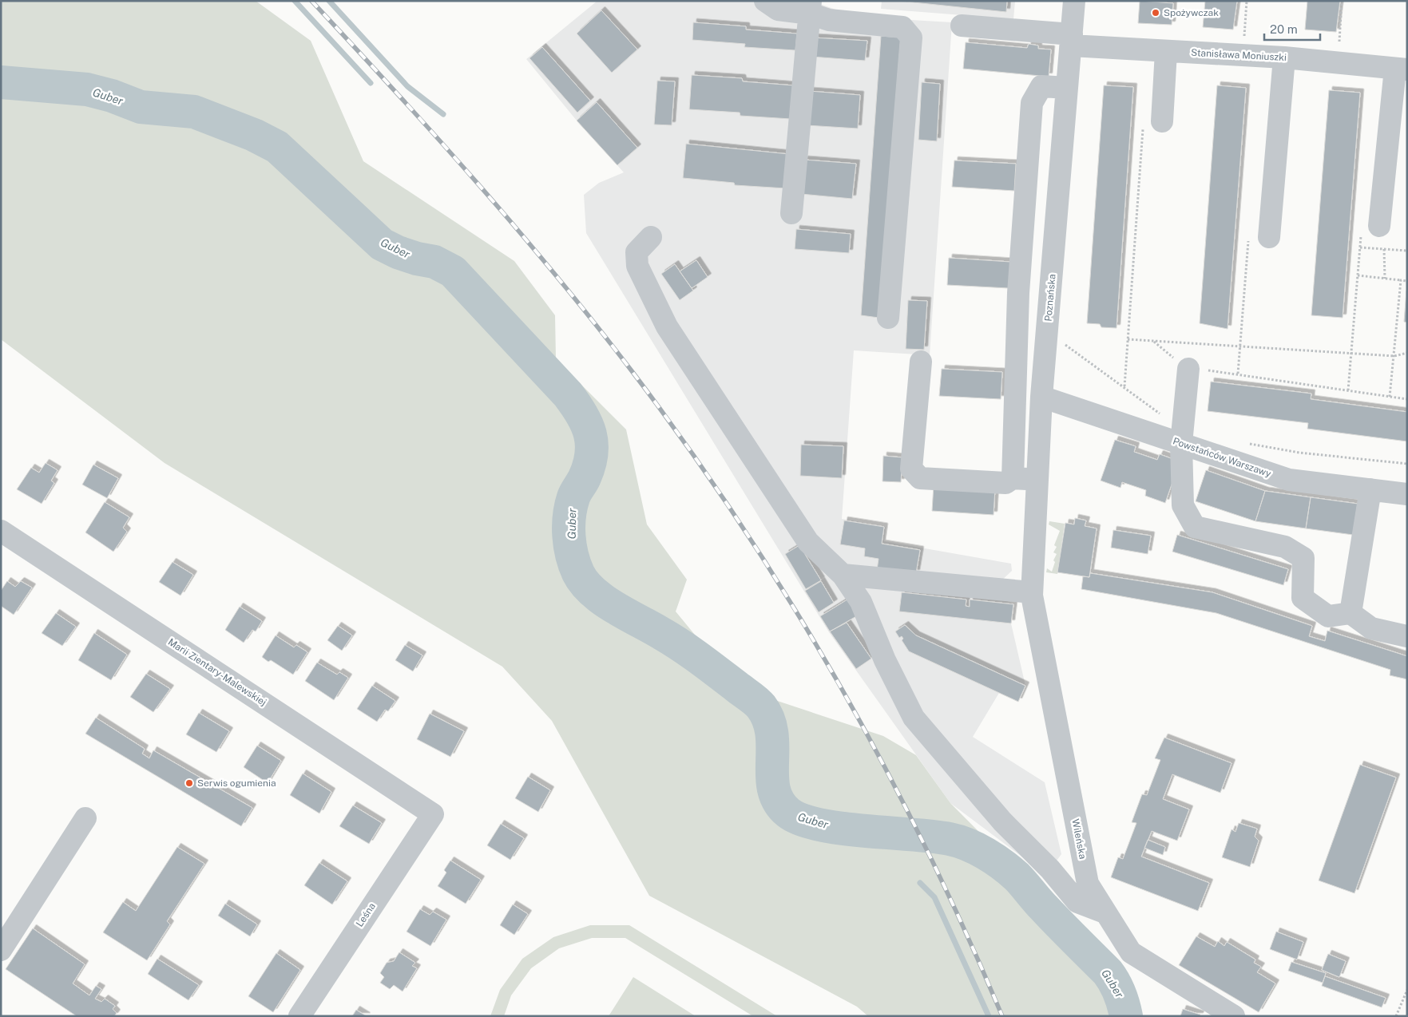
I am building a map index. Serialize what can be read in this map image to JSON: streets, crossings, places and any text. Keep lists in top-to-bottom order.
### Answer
{
  "streets": {
    "street": [
      "Stanisława Moniuszki",
      "Poznańska",
      "Powstańców Warszawy",
      "Marii Zientary-Malewskiej",
      "Wileńska",
      "Leśna"
    ]
  },
  "crossings": [
    ["Stanisława Moniuszki", "Poznańska"],
    ["Poznańska", "Powstańców Warszawy"],
    ["Poznańska", "Wileńska"],
    ["Marii Zientary-Malewskiej", "Leśna"]
  ],
  "water": ["Guber"],
  "places": ["Spożywczak", "Serwis ogumienia"],
  "scale_bar": "20 m"
}
